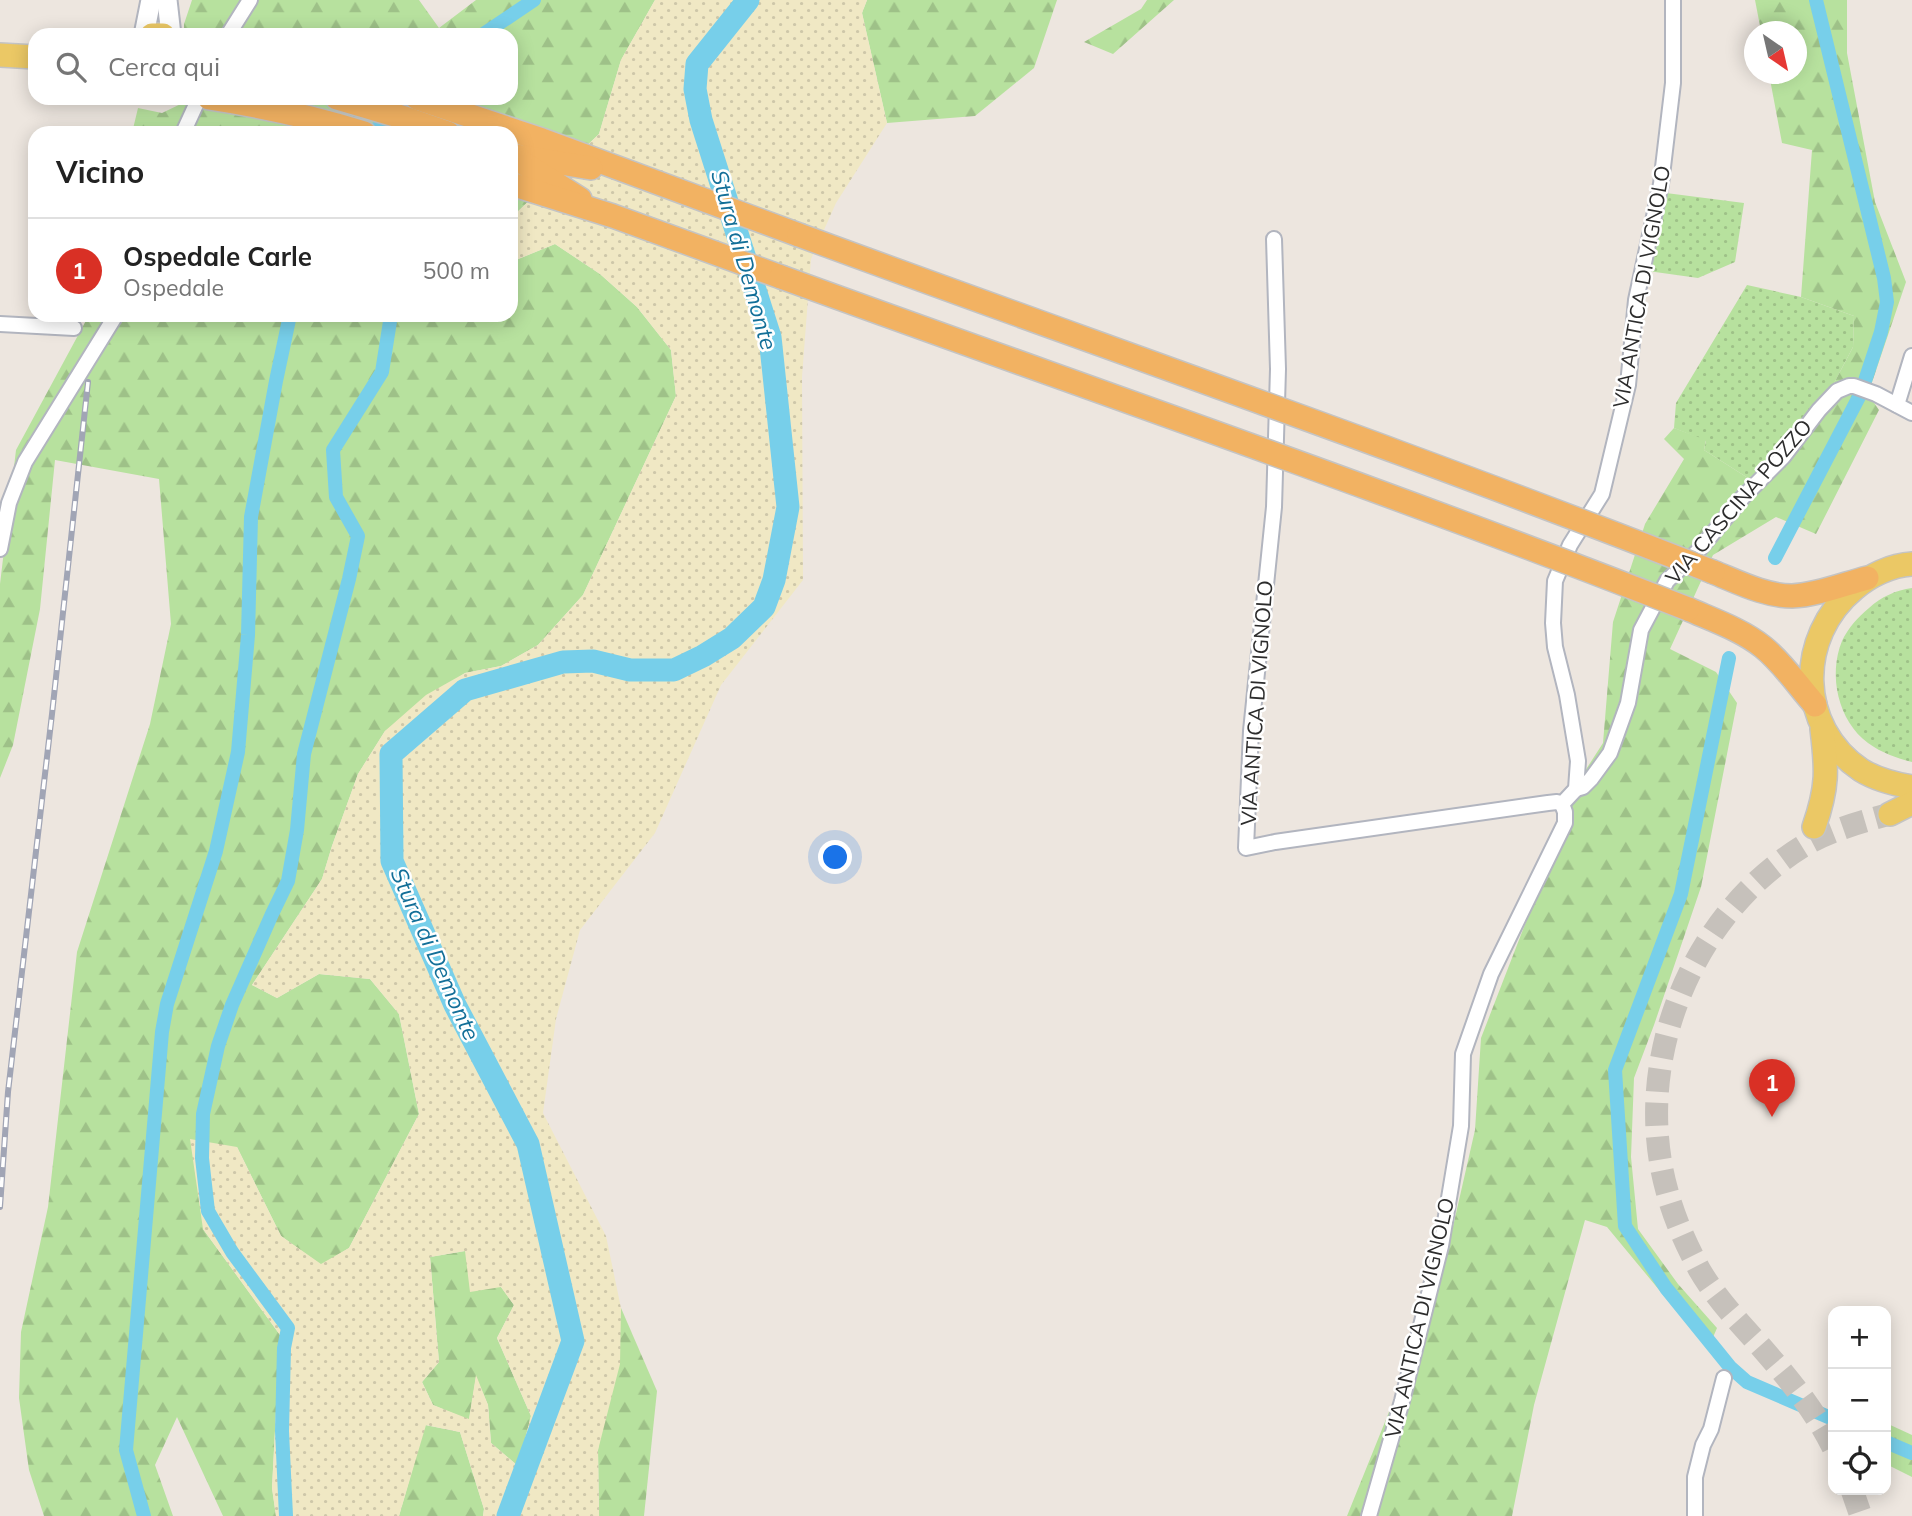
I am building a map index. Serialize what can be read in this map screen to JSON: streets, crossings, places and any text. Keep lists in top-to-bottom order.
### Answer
{
  "streets": {
    "street": ["VIA ANTICA DI VIGNOLO", "VIA CASCINA POZZO"]
  },
  "crossings": [
    ["VIA ANTICA DI VIGNOLO", "VIA CASCINA POZZO"]
  ],
  "water": ["Stura di Demonte"],
  "north": "bottom right",
  "page": {
    "search": "Cerca qui",
    "heading": "Vicino",
    "list": [
      {
        "mark": "1",
        "name": "Ospedale Carle",
        "note": "Ospedale",
        "value": "500 m"
      }
    ],
    "pins": "1",
    "map_buttons": ["+", "−"]
  }
}
